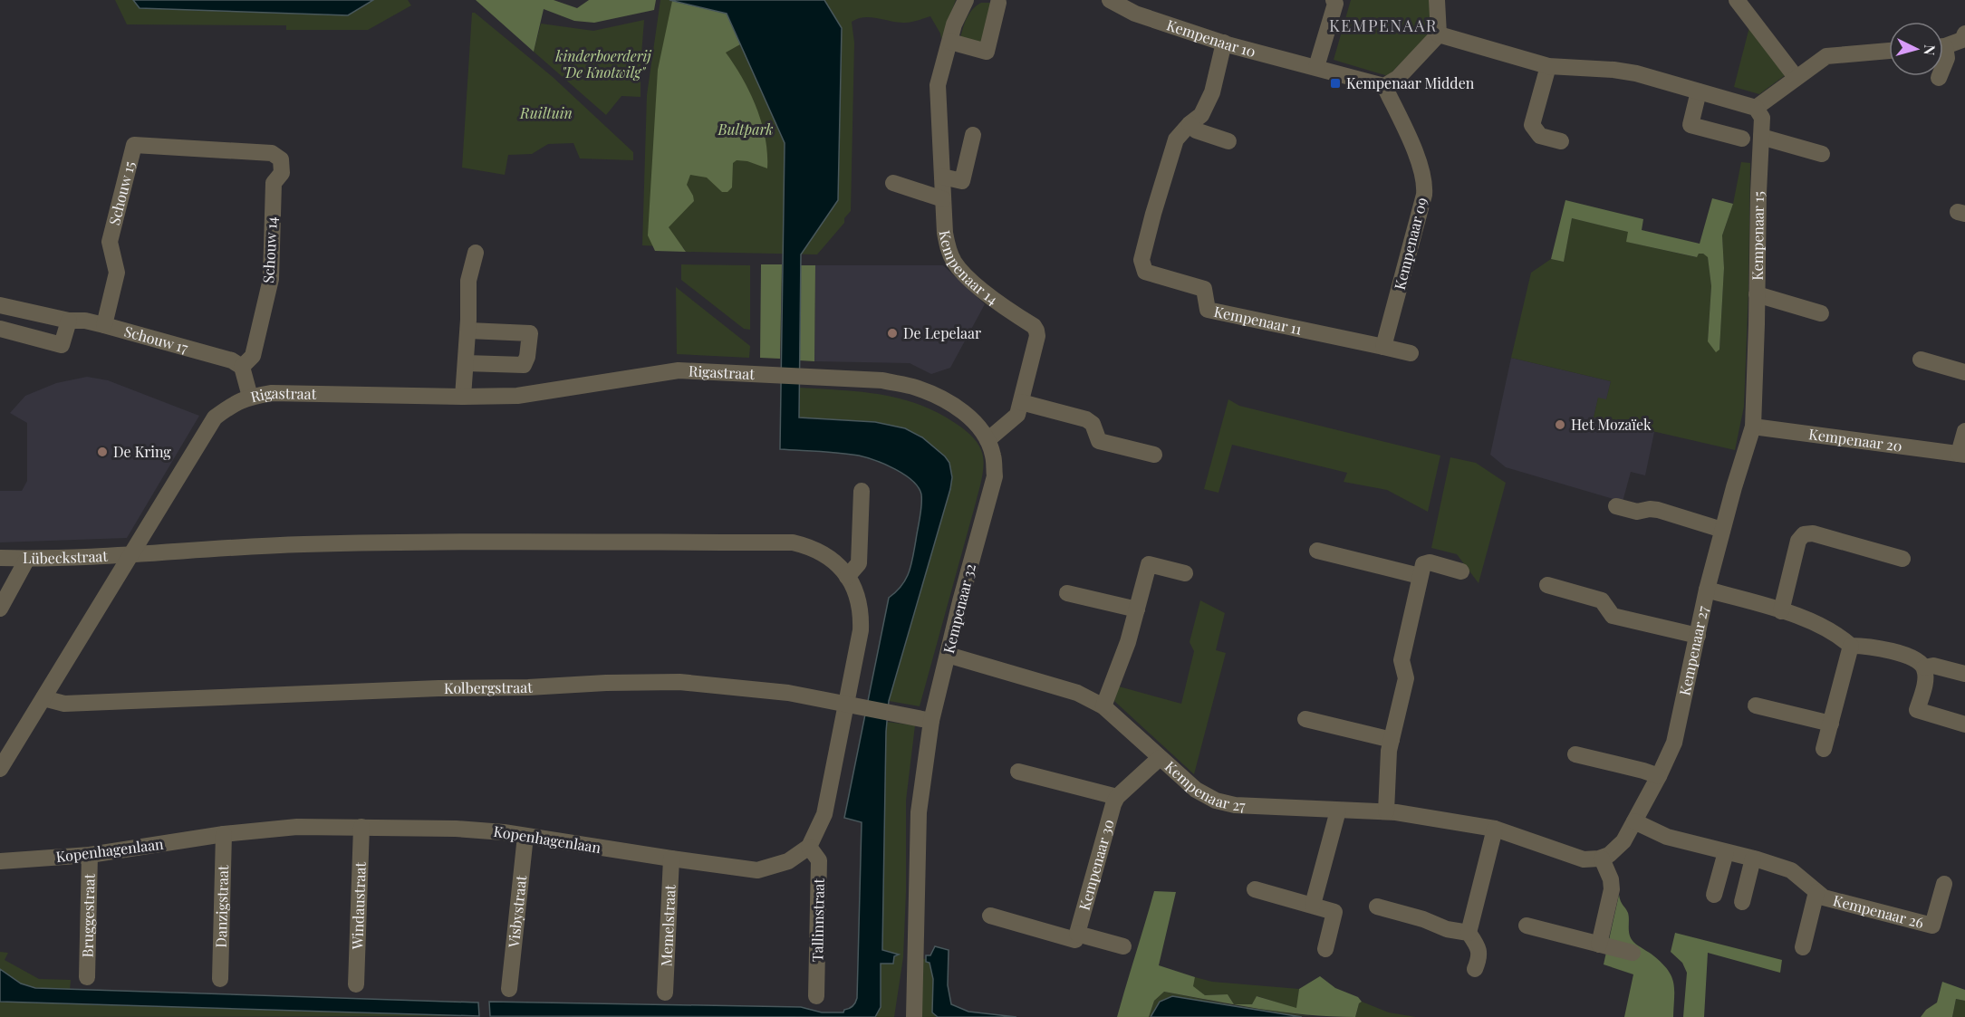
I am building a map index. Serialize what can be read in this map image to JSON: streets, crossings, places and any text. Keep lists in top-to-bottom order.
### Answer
{
  "streets": {
    "street": [
      "Kempenaar 10",
      "Schouw 15",
      "Kempenaar 15",
      "Kempenaar 09",
      "Schouw 14",
      "Kempenaar 14",
      "Kempenaar 11",
      "Schouw 17",
      "Rigastraat",
      "Kempenaar 20",
      "Lübeckstraat",
      "Kempenaar 32",
      "Kempenaar 27",
      "Kolbergstraat",
      "Kopenhagenlaan",
      "Kempenaar 30",
      "Windaustraat",
      "Danzigstraat",
      "Visbystraat",
      "Kempenaar 26",
      "Bruggestraat",
      "Tallinnstraat",
      "Memelstraat"
    ]
  },
  "crossings": [
    ["Kempenaar 10", "Kempenaar 09"],
    ["Kempenaar 10", "Kempenaar 11"],
    ["Schouw 15", "Schouw 14"],
    ["Schouw 15", "Schouw 17"],
    ["Kempenaar 15", "Kempenaar 20"],
    ["Kempenaar 15", "Kempenaar 27"],
    ["Kempenaar 09", "Kempenaar 11"],
    ["Schouw 14", "Schouw 17"],
    ["Rigastraat", "Lübeckstraat"],
    ["Rigastraat", "Kempenaar 32"],
    ["Rigastraat", "Kolbergstraat"],
    ["Kempenaar 20", "Kempenaar 27"],
    ["Kempenaar 32", "Kempenaar 27"],
    ["Kempenaar 32", "Kolbergstraat"],
    ["Kempenaar 27", "Kempenaar 30"],
    ["Kempenaar 27", "Kempenaar 26"],
    ["Kopenhagenlaan", "Windaustraat"],
    ["Kopenhagenlaan", "Danzigstraat"],
    ["Kopenhagenlaan", "Visbystraat"],
    ["Kopenhagenlaan", "Bruggestraat"],
    ["Kopenhagenlaan", "Tallinnstraat"],
    ["Kopenhagenlaan", "Memelstraat"]
  ],
  "districts": ["KEMPENAAR"],
  "parks": ["kinderboerderij \"De Knotwilg\"", "Ruiltuin", "Bultpark"],
  "places": {
    "transit": ["Kempenaar Midden"],
    "other": ["De Lepelaar", "Het Mozaïek", "De Kring"]
  },
  "north": "right"
}
